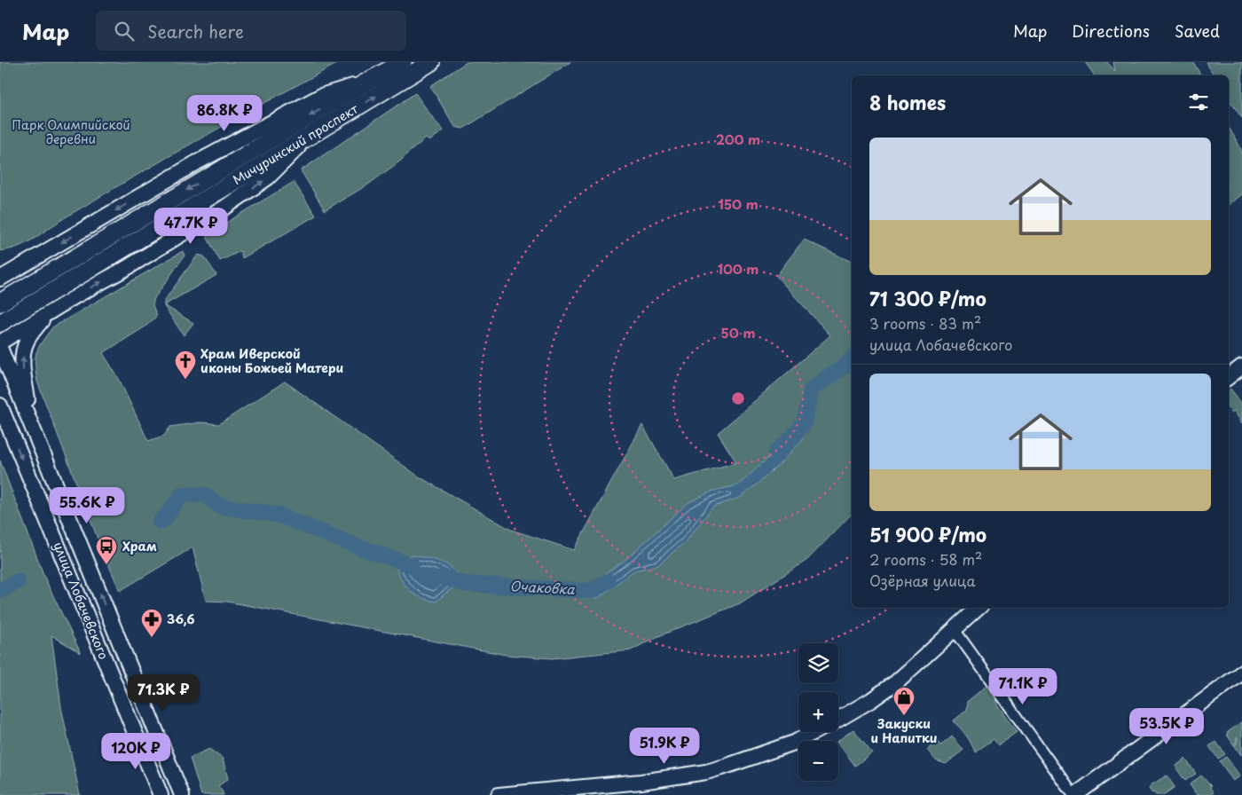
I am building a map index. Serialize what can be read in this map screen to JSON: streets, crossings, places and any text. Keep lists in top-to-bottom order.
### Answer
{
  "streets": {
    "main road": ["Мичуринский проспект", "улица Лобачевского"]
  },
  "water": ["Очаковка"],
  "parks": ["Парк Олимпийской деревни"],
  "places": {
    "church": ["Храм Иверской иконы Божьей Матери"],
    "bus stop": ["Храм"],
    "pharmacy": ["36,6"],
    "shop": ["Закуски и Напитки"]
  },
  "page": {
    "header": "Map",
    "search": "Search here",
    "nav": ["Map", "Directions", "Saved"],
    "heading": "8 homes",
    "price": [
      "86.8K ₽",
      "47.7K ₽",
      "55.6K ₽",
      "71.1K ₽",
      "71.3K ₽",
      "53.5K ₽",
      "51.9K ₽",
      "120K ₽"
    ],
    "list": [
      {
        "name": "71 300 ₽/mo",
        "note": "3 rooms · 83 m² · улица Лобачевского"
      },
      {
        "name": "51 900 ₽/mo",
        "note": "2 rooms · 58 m² · Озёрная улица"
      }
    ],
    "map_buttons": ["+", "−"]
  },
  "rings": [
    "200 m",
    "150 m",
    "100 m",
    "50 m"
  ]
}
